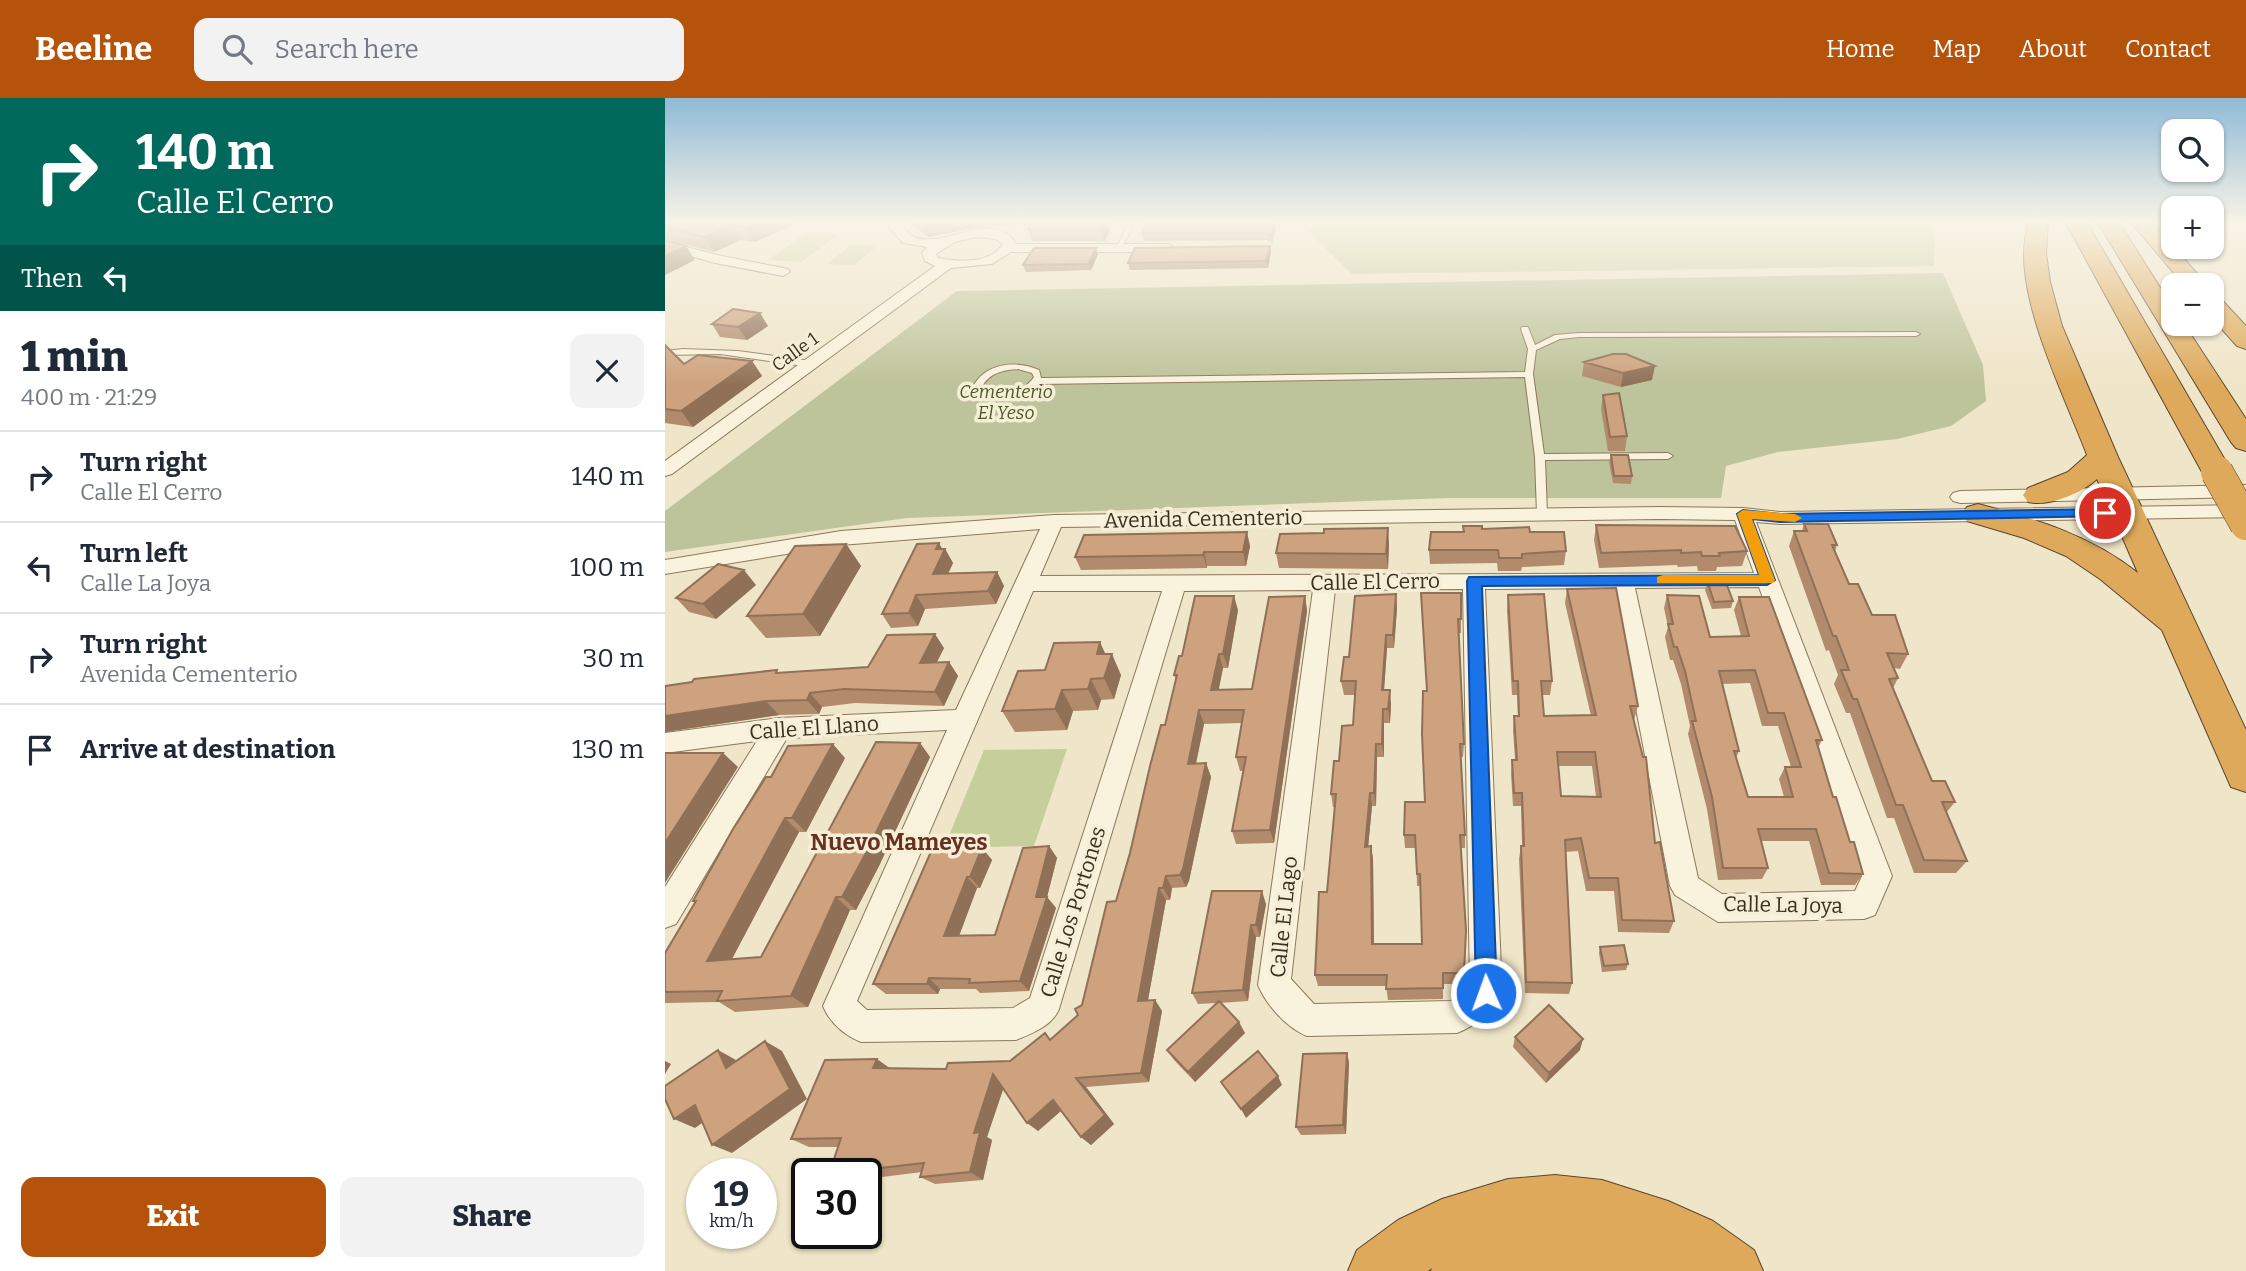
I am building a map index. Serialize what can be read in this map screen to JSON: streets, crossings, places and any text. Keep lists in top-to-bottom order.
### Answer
{
  "streets": {
    "street": [
      "Calle 1",
      "Avenida Cementerio",
      "Calle El Cerro",
      "Calle El Llano",
      "Calle La Joya",
      "Calle Los Portones",
      "Calle El Lago"
    ]
  },
  "crossings": [
    ["Avenida Cementerio", "Calle La Joya"],
    ["Avenida Cementerio", "Calle Los Portones"],
    ["Calle El Cerro", "Calle La Joya"],
    ["Calle El Cerro", "Calle Los Portones"],
    ["Calle El Cerro", "Calle El Lago"],
    ["Calle El Llano", "Calle Los Portones"]
  ],
  "districts": ["Nuevo Mameyes"],
  "parks": ["Cementerio El Yeso"],
  "page": {
    "header": "Beeline",
    "search": "Search here",
    "nav": [
      "Home",
      "Map",
      "About",
      "Contact"
    ],
    "turn": ["140 m", "Calle El Cerro"],
    "map_buttons": ["+", "−"],
    "then": "Then",
    "heading": ["1 min", "400 m · 21:29"],
    "list": [
      {
        "name": "Turn right",
        "note": "Calle El Cerro",
        "value": "140 m"
      },
      {
        "name": "Turn left",
        "note": "Calle La Joya",
        "value": "100 m"
      },
      {
        "name": "Turn right",
        "note": "Avenida Cementerio",
        "value": "30 m"
      },
      {
        "name": "Arrive at destination",
        "value": "130 m"
      }
    ],
    "speed": "19 km/h",
    "limit": "30",
    "buttons": ["Exit", "Share"]
  }
}
